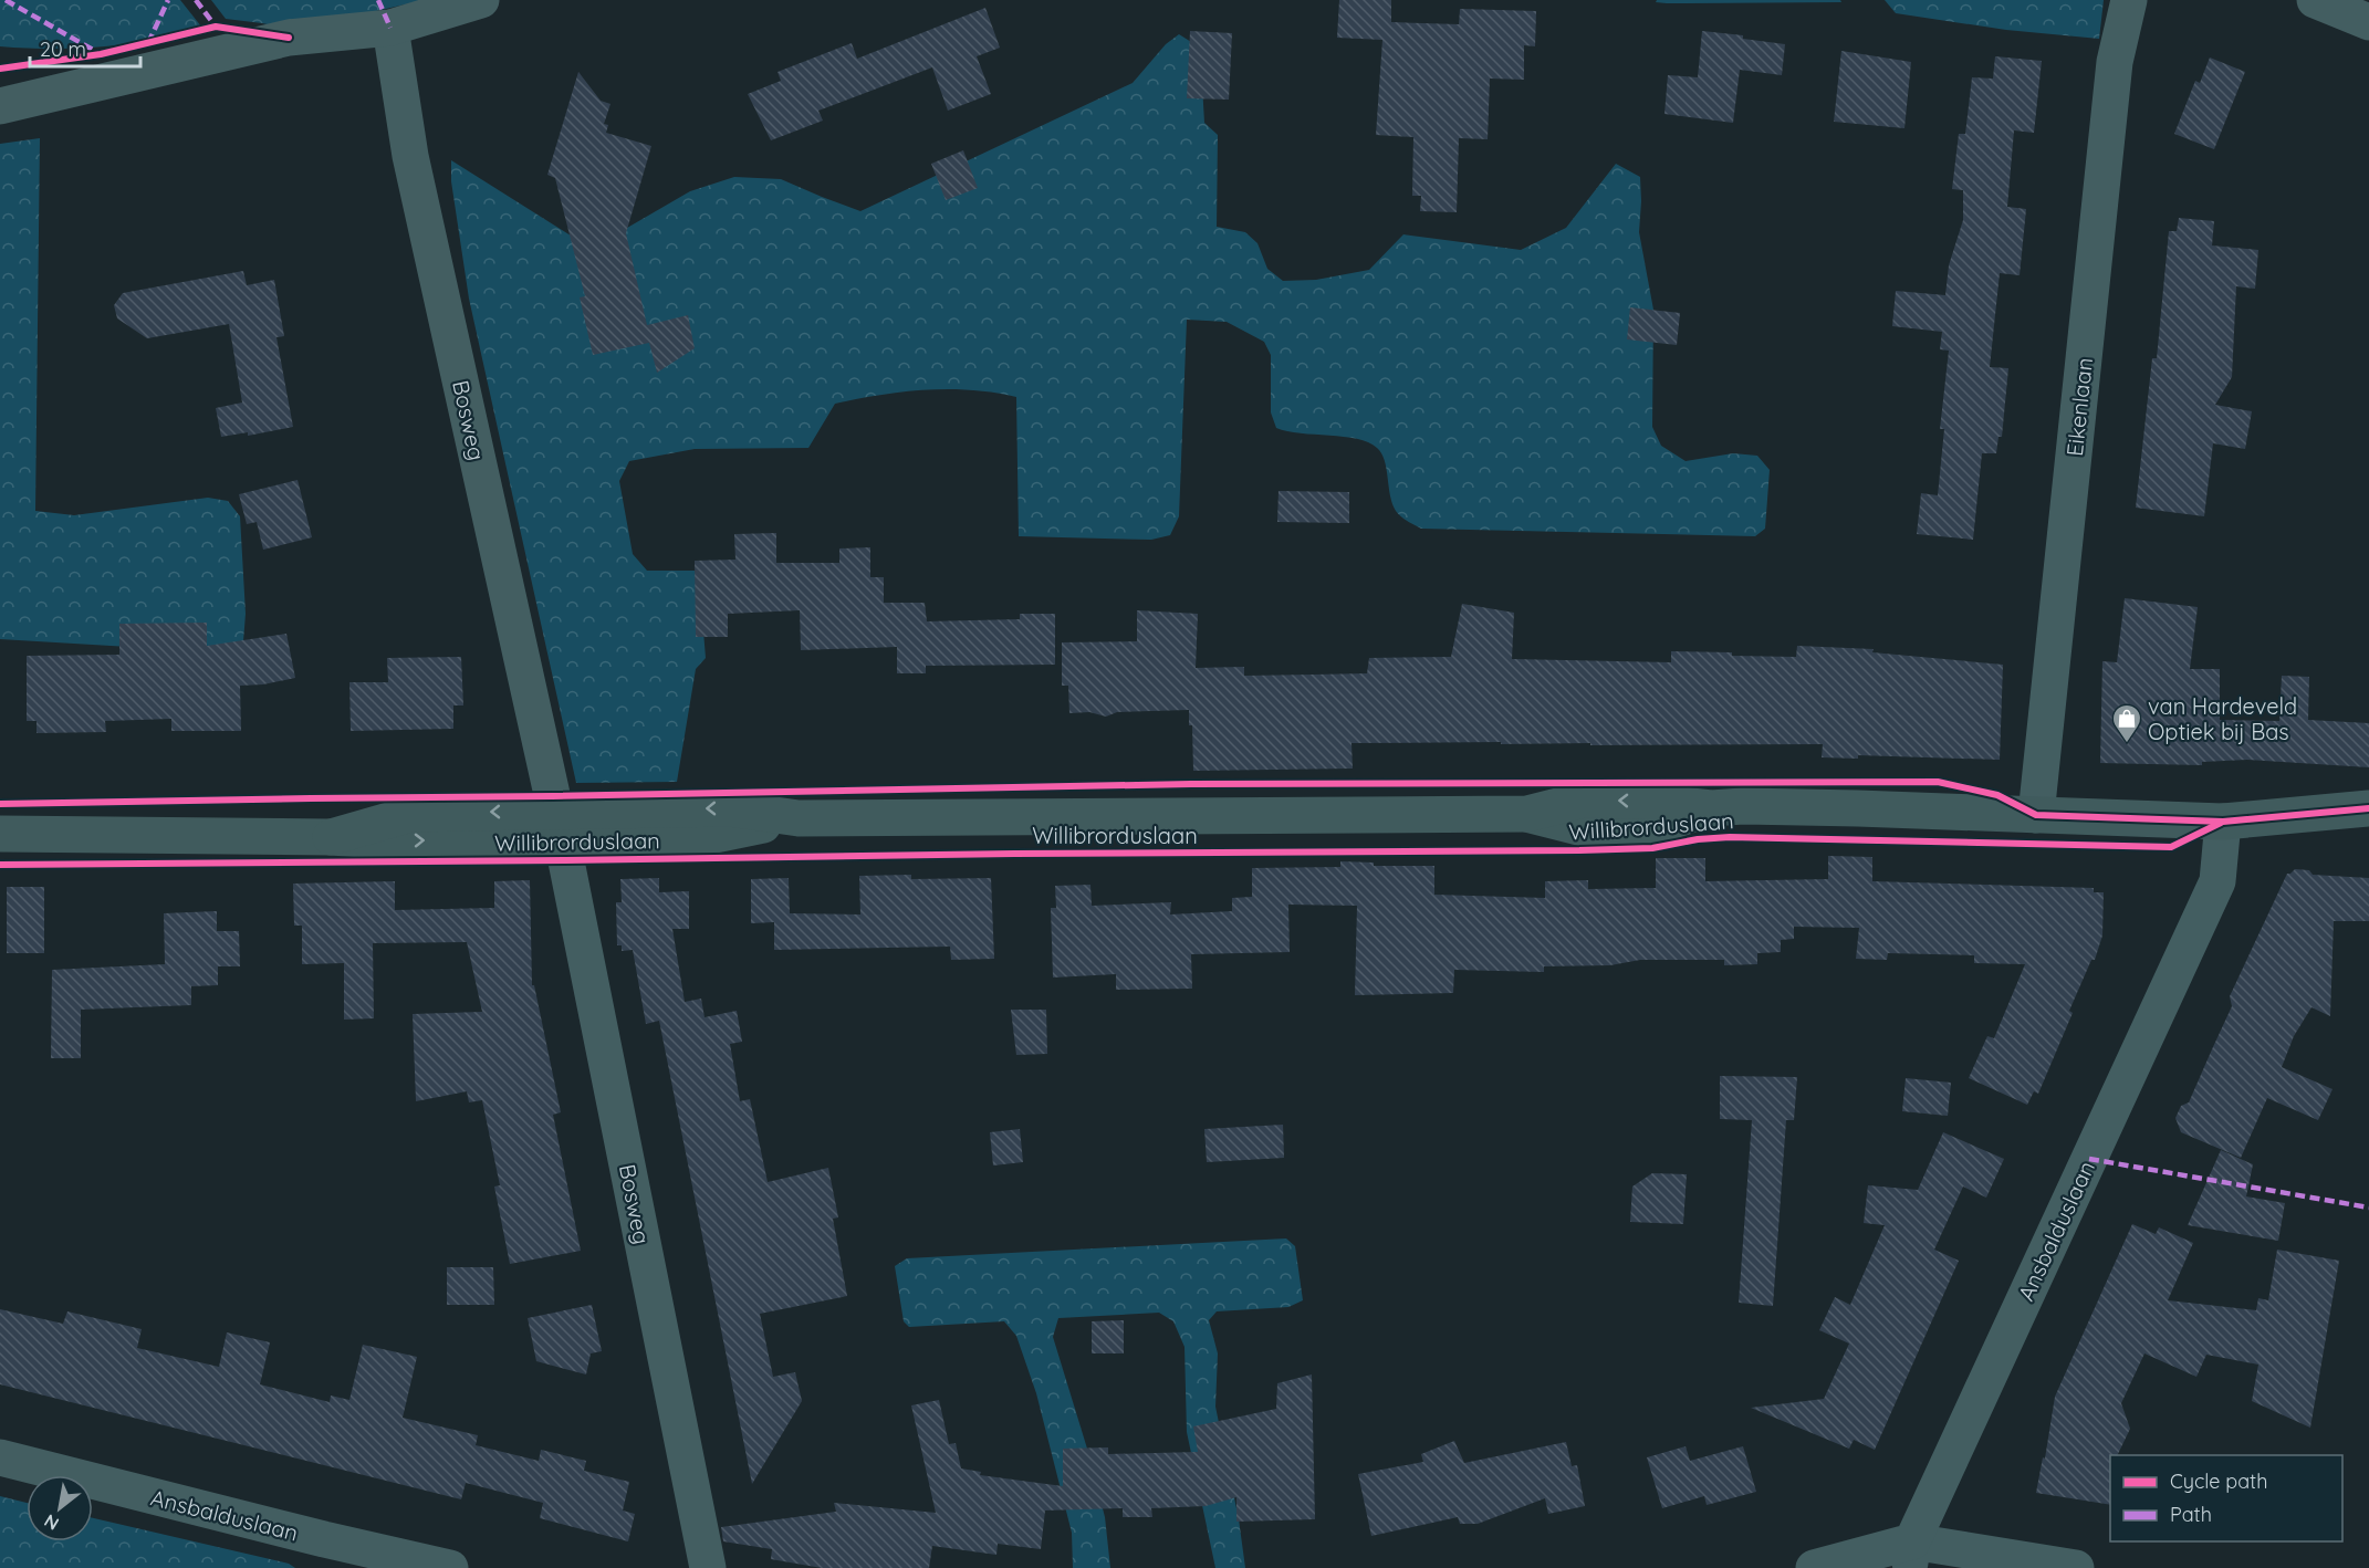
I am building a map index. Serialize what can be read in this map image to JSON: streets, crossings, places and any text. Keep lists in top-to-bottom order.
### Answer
{
  "streets": {
    "main road": ["Willibrorduslaan"],
    "street": ["Eikenlaan", "Bosweg", "Ansbalduslaan"]
  },
  "crossings": [
    ["Eikenlaan", "Willibrorduslaan"],
    ["Bosweg", "Willibrorduslaan"],
    ["Willibrorduslaan", "Ansbalduslaan"]
  ],
  "places": {
    "shop": ["van Hardeveld Optiek bij Bas"]
  },
  "legend": ["Cycle path", "Path"],
  "scale_bar": "20 m",
  "north": "bottom left"
}
